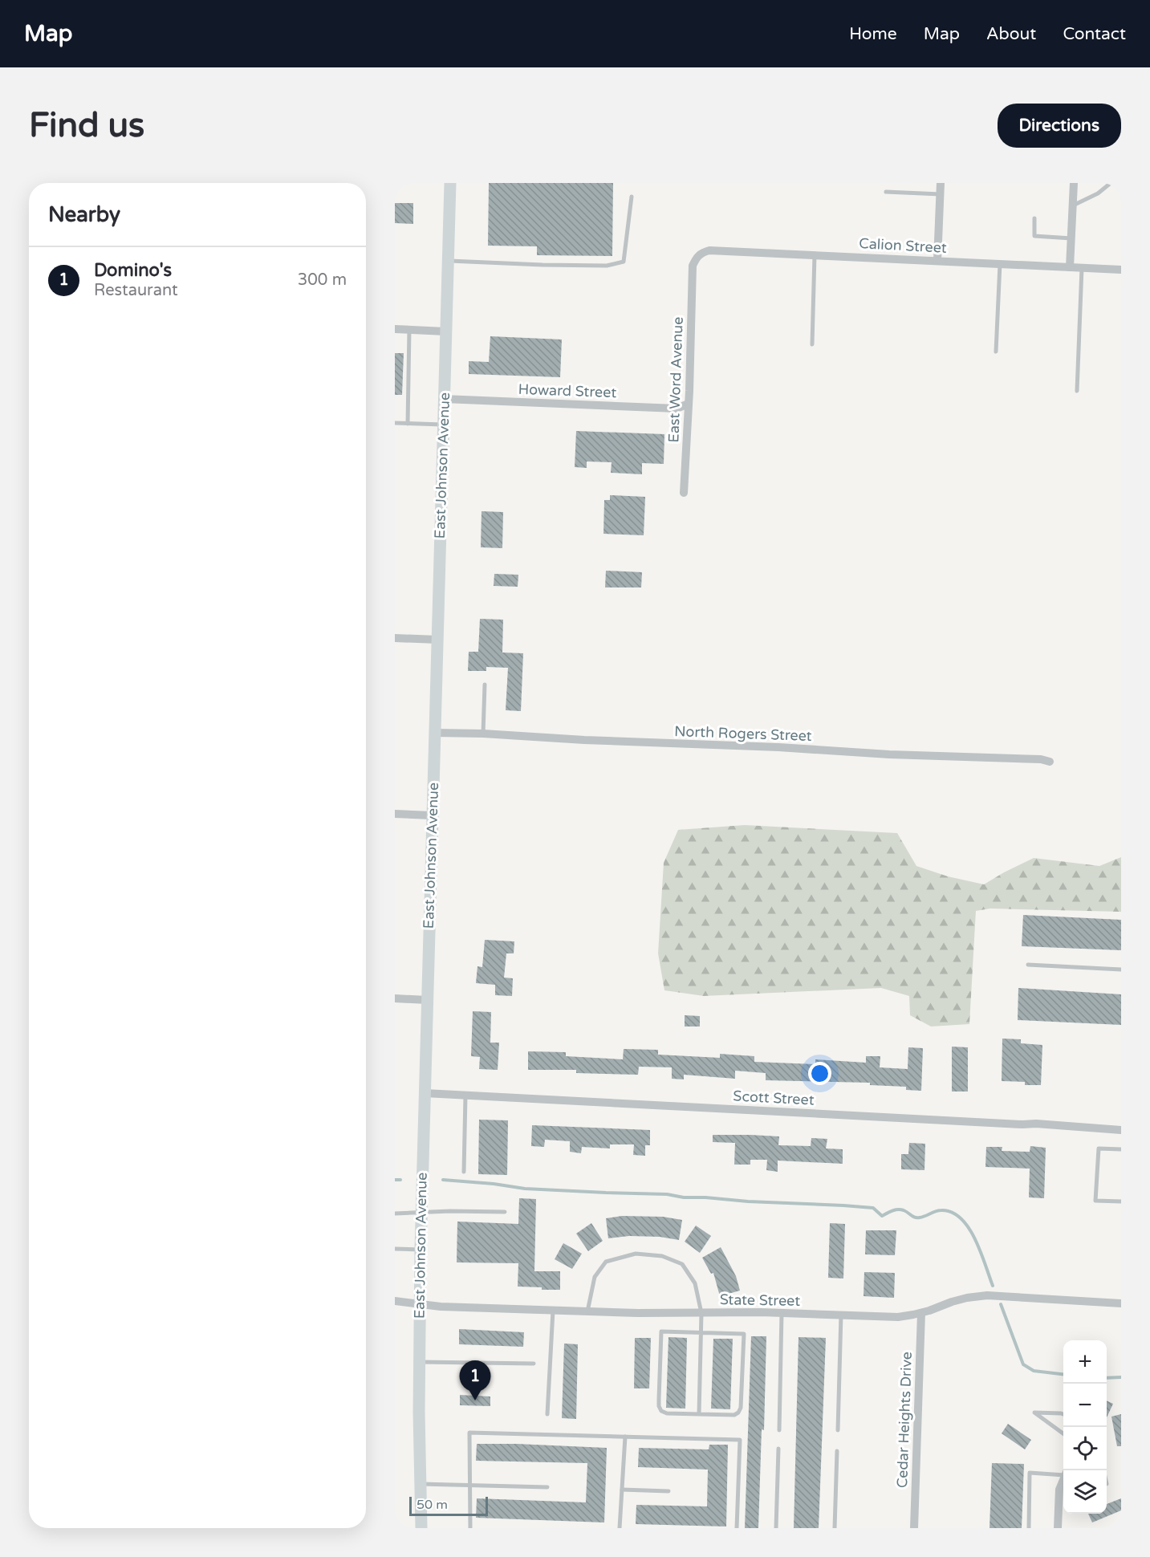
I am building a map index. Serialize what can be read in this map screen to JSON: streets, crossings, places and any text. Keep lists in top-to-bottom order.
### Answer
{
  "streets": {
    "main road": ["East Johnson Avenue"],
    "street": [
      "Calion Street",
      "East Word Avenue",
      "Howard Street",
      "North Rogers Street",
      "Scott Street",
      "State Street",
      "Cedar Heights Drive"
    ]
  },
  "crossings": [
    ["Calion Street", "East Word Avenue"],
    ["East Word Avenue", "Howard Street"],
    ["Howard Street", "East Johnson Avenue"],
    ["East Johnson Avenue", "North Rogers Street"],
    ["East Johnson Avenue", "Scott Street"],
    ["East Johnson Avenue", "State Street"],
    ["State Street", "Cedar Heights Drive"]
  ],
  "scale_bar": "50 m",
  "page": {
    "header": "Map",
    "nav": [
      "Home",
      "Map",
      "About",
      "Contact"
    ],
    "buttons": "Directions",
    "title": "Find us",
    "heading": "Nearby",
    "list": [
      {
        "mark": "1",
        "name": "Domino's",
        "note": "Restaurant",
        "value": "300 m"
      }
    ],
    "map_buttons": ["+", "−"],
    "pins": "1",
    "scale": "50 m"
  }
}
